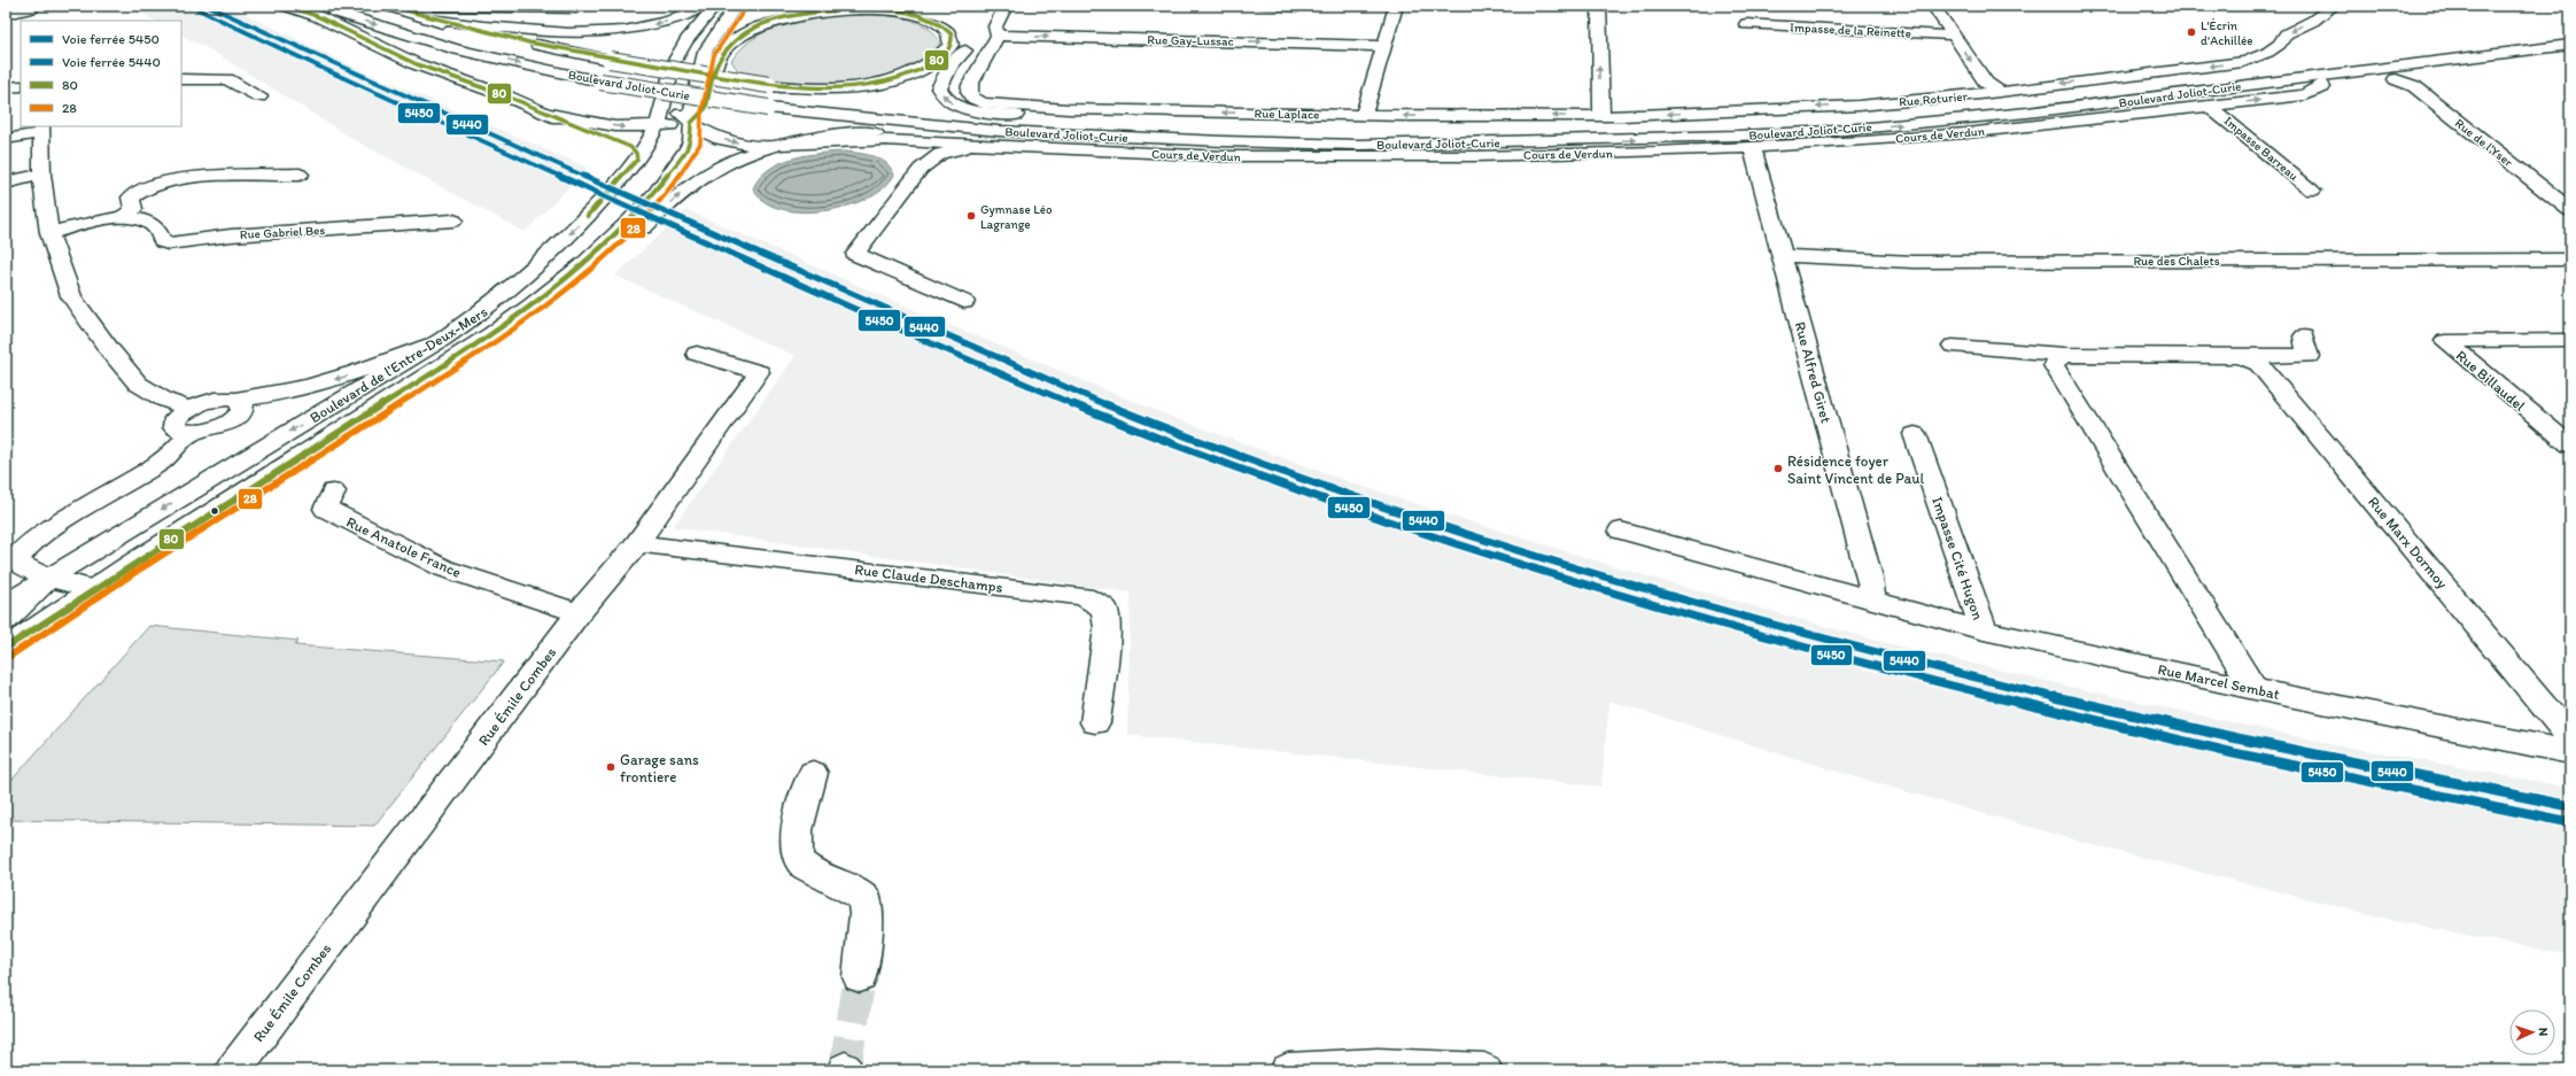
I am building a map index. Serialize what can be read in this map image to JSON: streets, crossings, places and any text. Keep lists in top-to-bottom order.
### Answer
{
  "streets": {
    "main road": [
      "Impasse de la Reinette",
      "Rue Gay-Lussac",
      "Boulevard Joliot-Curie",
      "Rue Roturier",
      "Rue Laplace",
      "Cours de Verdun",
      "Rue de l'Yser",
      "Impasse Barreau",
      "Rue Gabriel Bes",
      "Rue des Chalets",
      "Boulevard de l'Entre-Deux-Mers",
      "Rue Alfred Giret",
      "Rue Billaudel",
      "Rue Marx Dormoy",
      "Rue Anatole France",
      "Impasse Cité Hugon",
      "Rue Claude Deschamps",
      "Rue Marcel Sembat",
      "Rue Émile Combes"
    ]
  },
  "crossings": [
    ["Rue Gay-Lussac", "Rue Laplace"],
    ["Boulevard Joliot-Curie", "Cours de Verdun"],
    ["Rue Roturier", "Rue Laplace"],
    ["Cours de Verdun", "Impasse Barreau"],
    ["Cours de Verdun", "Rue Alfred Giret"],
    ["Rue des Chalets", "Rue Alfred Giret"],
    ["Rue Alfred Giret", "Rue Marcel Sembat"],
    ["Rue Anatole France", "Rue Émile Combes"],
    ["Impasse Cité Hugon", "Rue Marcel Sembat"],
    ["Rue Claude Deschamps", "Rue Émile Combes"]
  ],
  "places": [
    "L'Écrin d'Achillée",
    "Gymnase Léo Lagrange",
    "Résidence foyer Saint Vincent de Paul",
    "Garage sans frontiere"
  ],
  "lines": [
    "rail line 5450",
    "rail line 5440",
    "transit line 80",
    "transit line 28"
  ],
  "legend": [
    "Voie ferrée 5450",
    "Voie ferrée 5440",
    "80",
    "28"
  ],
  "north": "right"
}
